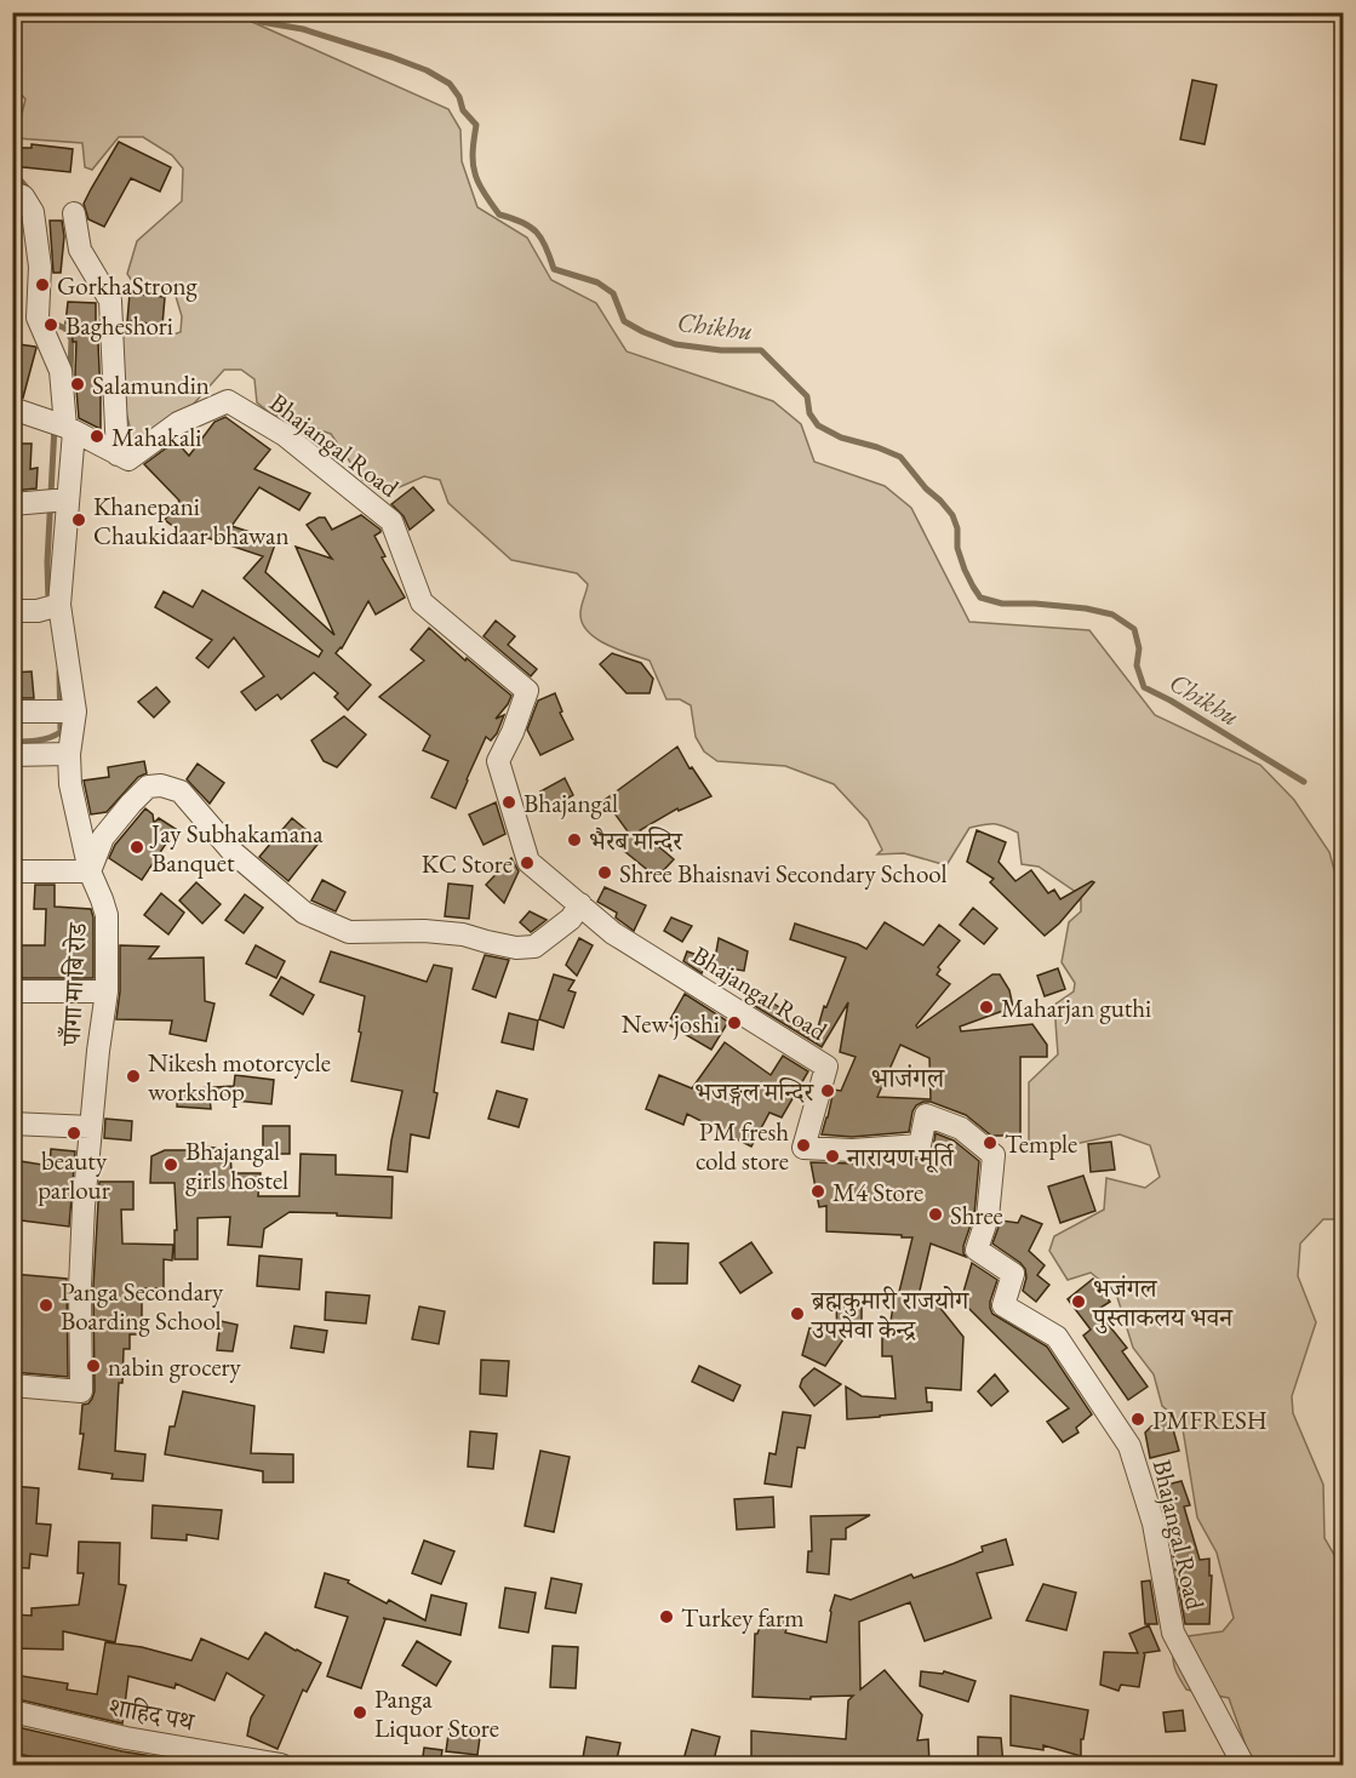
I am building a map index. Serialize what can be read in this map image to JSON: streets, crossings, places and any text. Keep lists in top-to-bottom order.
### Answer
{
  "streets": {
    "street": ["Bhajangal Road", "पाँगा मा बि रोड", "शाहिद पथ"]
  },
  "districts": ["भाजंगल"],
  "water": ["Chikhu"],
  "places": [
    "GorkhaStrong",
    "Bagheshori",
    "Salamundin",
    "Mahakali",
    "Khanepani Chaukidaar bhawan",
    "Bhajangal",
    "भैरब मन्दिर",
    "Jay Subhakamana Banquet",
    "KC Store",
    "Shree Bhaisnavi Secondary School",
    "Maharjan guthi",
    "New joshi",
    "Nikesh motorcycle workshop",
    "भजङ्गल मन्दिर",
    "beauty parlour",
    "Temple",
    "PM fresh cold store",
    "नारायण मूर्ति",
    "Bhajangal girls hostel",
    "M4 Store",
    "Shree",
    "भजंगल पुस्ताकलय भवन",
    "Panga Secondary Boarding School",
    "ब्रह्मकुमारी राजयोग उपसेवा केन्द्र",
    "nabin grocery",
    "PMFRESH",
    "Turkey farm",
    "Panga Liquor Store"
  ]
}
